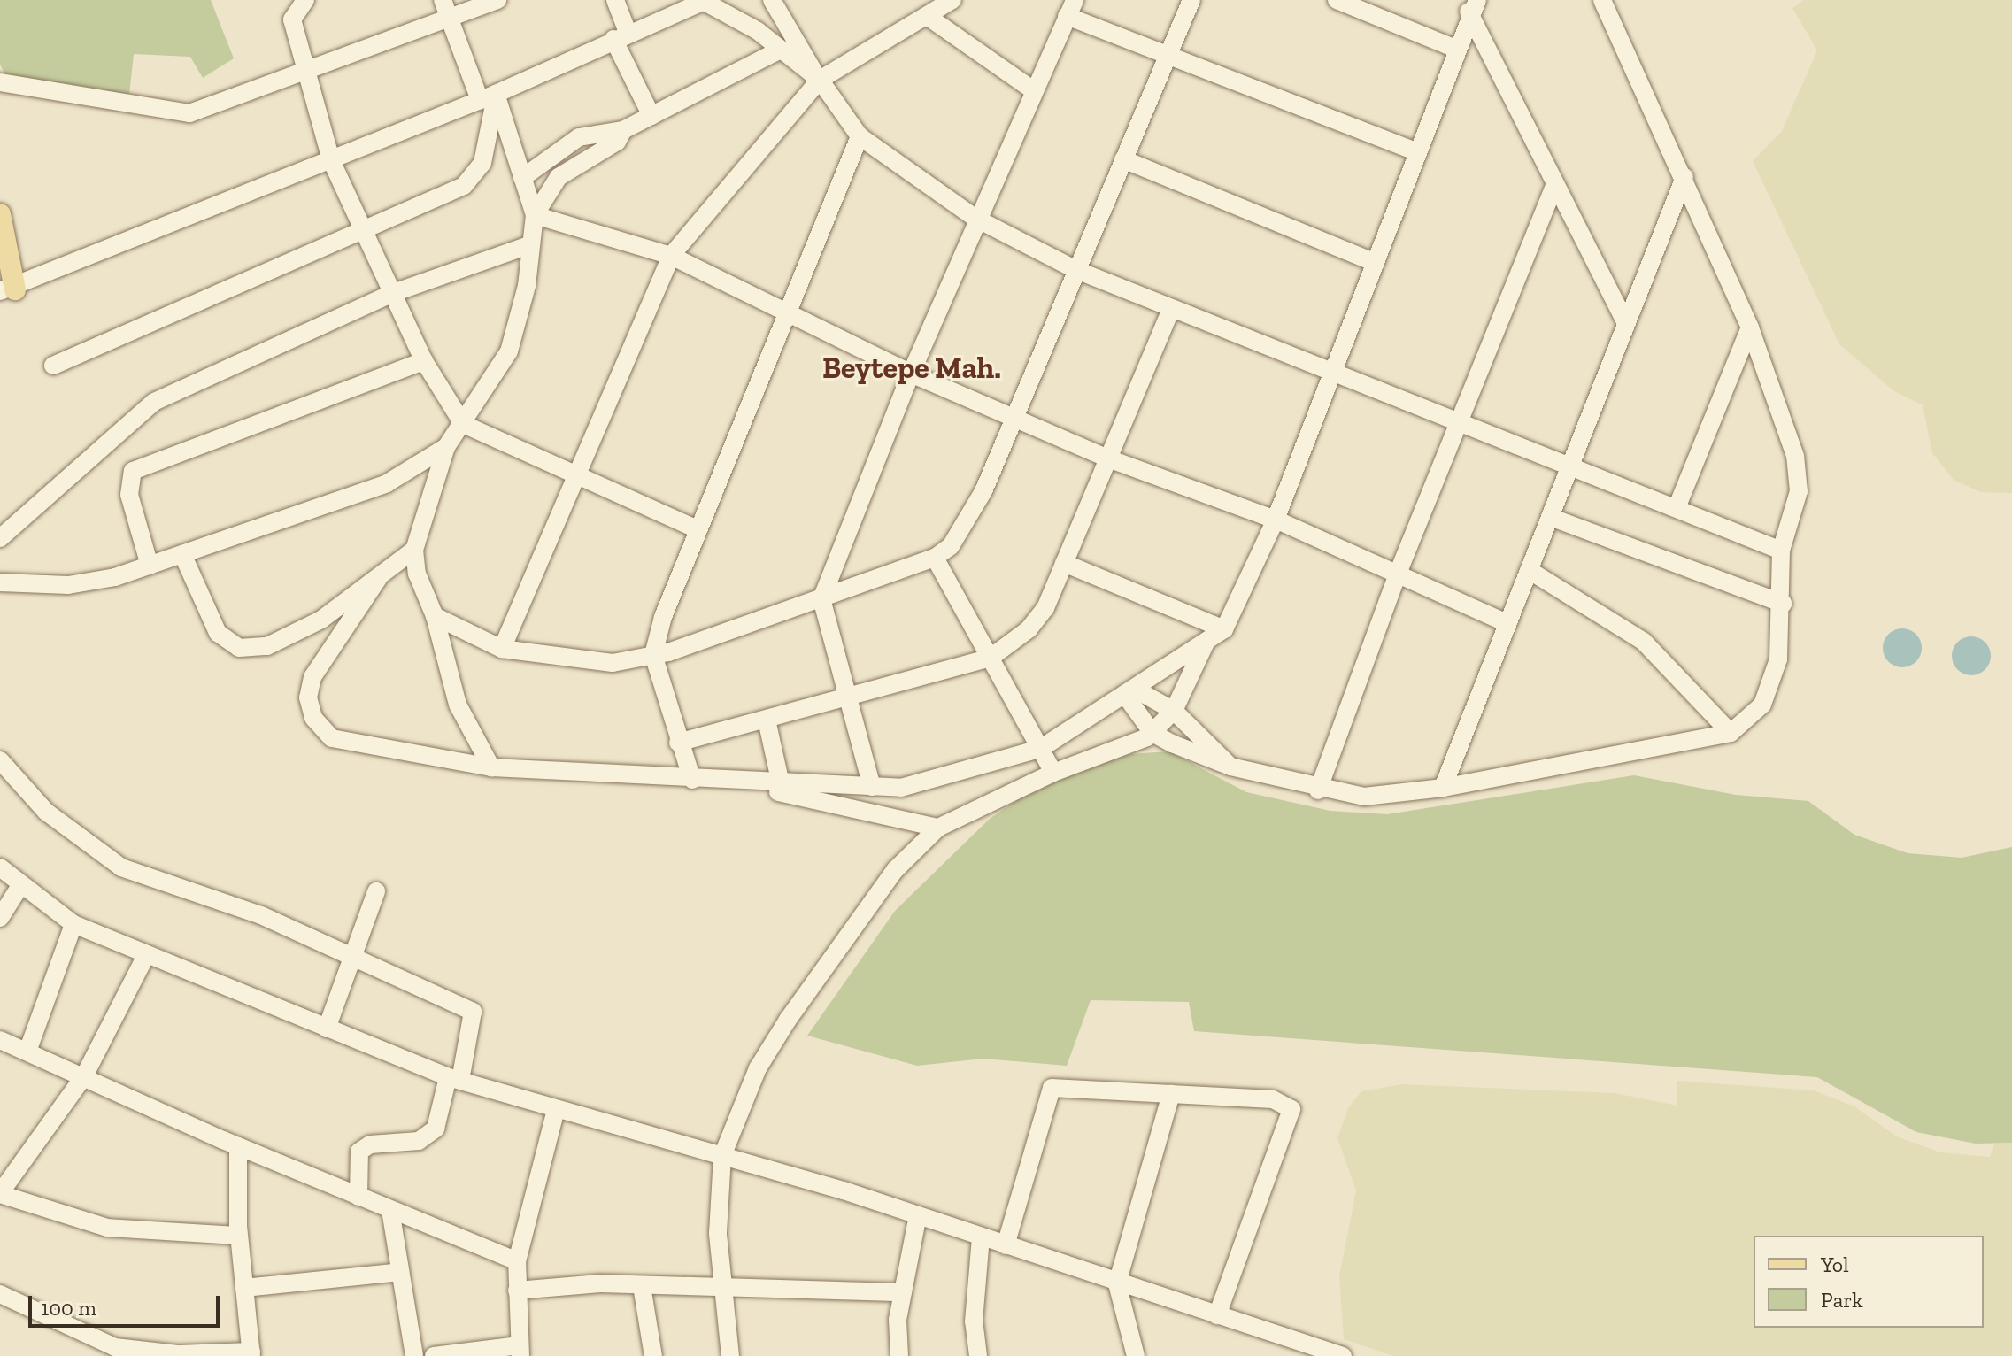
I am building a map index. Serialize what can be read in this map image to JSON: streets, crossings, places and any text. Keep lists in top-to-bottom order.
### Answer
{
  "districts": ["Beytepe Mah."],
  "legend": ["Yol", "Park"],
  "scale_bar": "100 m"
}
